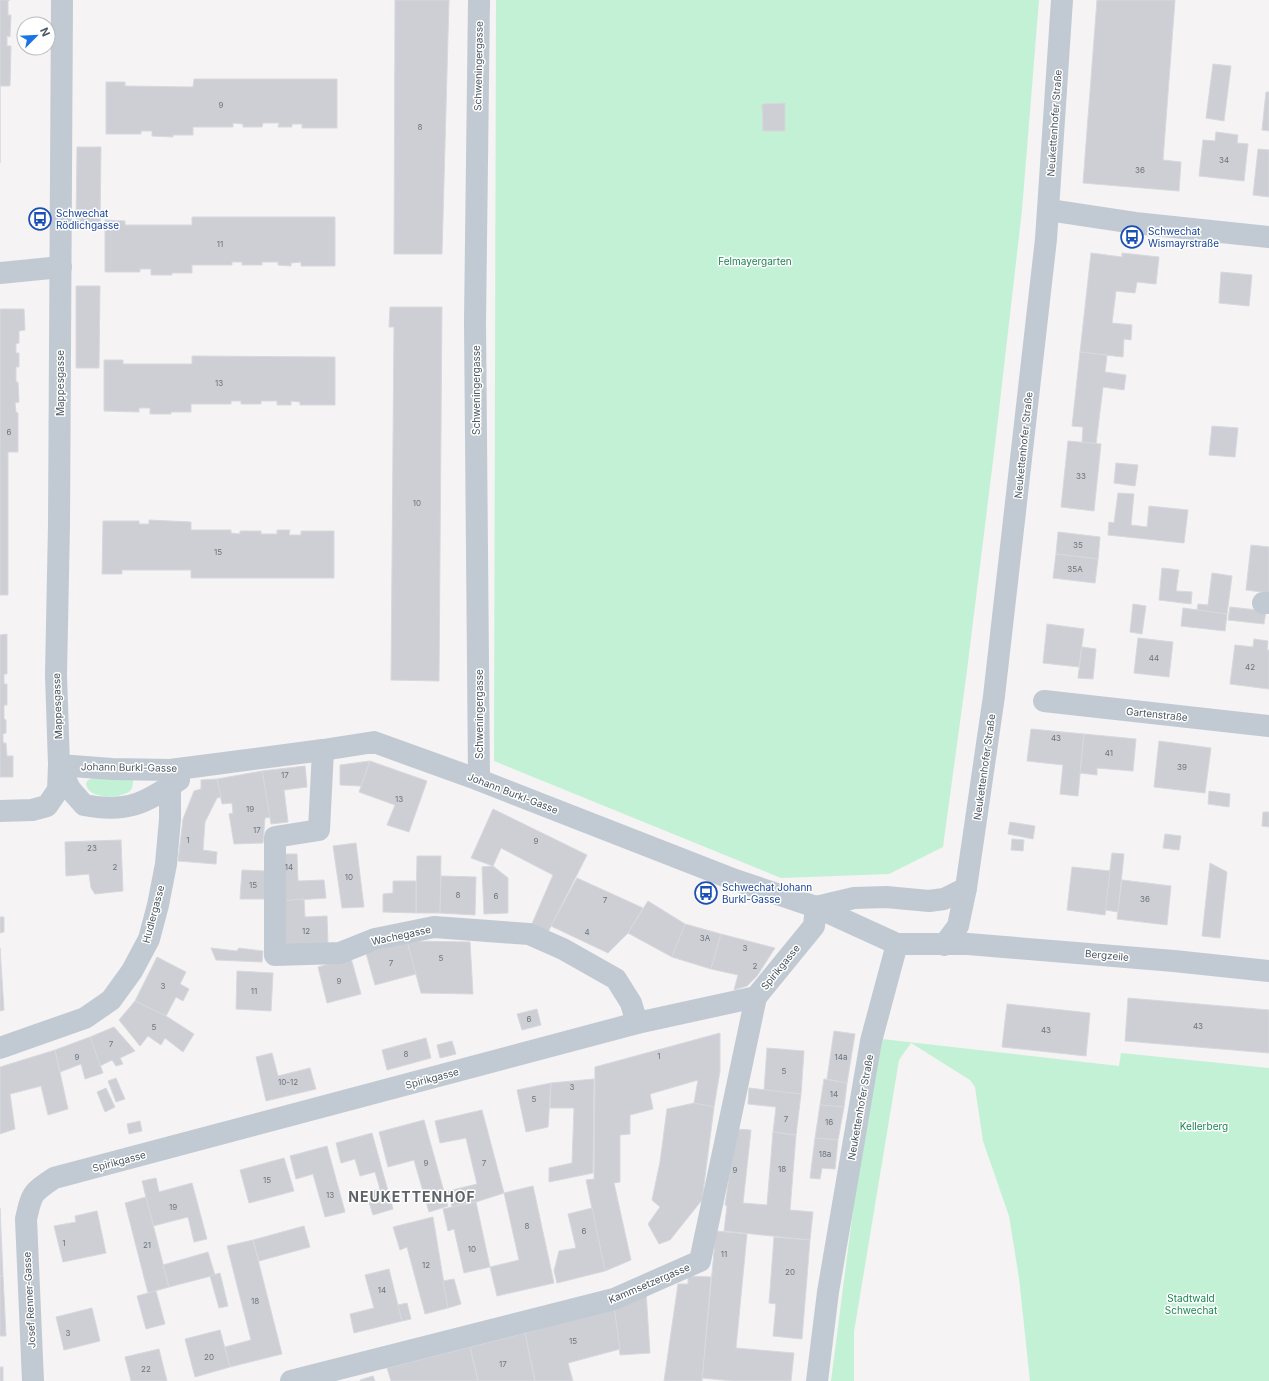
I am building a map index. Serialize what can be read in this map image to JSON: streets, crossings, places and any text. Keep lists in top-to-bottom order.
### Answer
{
  "streets": {
    "street": [
      "Schweningergasse",
      "Neukettenhofer Straße",
      "Mappesgasse",
      "Gartenstraße",
      "Johann Burkl-Gasse",
      "Hudlergasse",
      "Wachegasse",
      "Bergzeile",
      "Spirikgasse",
      "Kammsetzergasse",
      "Josef Renner-Gasse"
    ]
  },
  "crossings": [
    ["Schweningergasse", "Johann Burkl-Gasse"],
    ["Neukettenhofer Straße", "Johann Burkl-Gasse"],
    ["Neukettenhofer Straße", "Bergzeile"],
    ["Mappesgasse", "Johann Burkl-Gasse"],
    ["Johann Burkl-Gasse", "Hudlergasse"],
    ["Johann Burkl-Gasse", "Wachegasse"],
    ["Johann Burkl-Gasse", "Spirikgasse"],
    ["Wachegasse", "Spirikgasse"],
    ["Spirikgasse", "Kammsetzergasse"],
    ["Spirikgasse", "Josef Renner-Gasse"]
  ],
  "districts": ["NEUKETTENHOF"],
  "parks": ["Felmayergarten", "Kellerberg", "Stadtwald Schwechat"],
  "places": {
    "bus stop": ["Schwechat Rödlichgasse", "Schwechat Wismayrstraße", "Schwechat Johann Burkl-Gasse"]
  },
  "house_numbers": [
    "9",
    "8",
    "34",
    "36",
    "11",
    "13",
    "6",
    "33",
    "10",
    "35",
    "15",
    "35A",
    "44",
    "42",
    "43",
    "41",
    "39",
    "17",
    "13",
    "19",
    "17",
    "1",
    "9",
    "23",
    "2",
    "14",
    "10",
    "15",
    "8",
    "6",
    "36",
    "7",
    "12",
    "4",
    "3A",
    "3",
    "5",
    "7",
    "2",
    "9",
    "3",
    "11",
    "6",
    "43",
    "5",
    "43",
    "7",
    "8",
    "1",
    "9",
    "14a",
    "5",
    "10-12",
    "3",
    "14",
    "5",
    "7",
    "16",
    "18a",
    "9",
    "7",
    "18",
    "9",
    "15",
    "13",
    "19",
    "8",
    "6",
    "1",
    "21",
    "10",
    "11",
    "12",
    "20",
    "14",
    "18",
    "3",
    "15",
    "20",
    "17",
    "22"
  ],
  "north": "top right"
}
